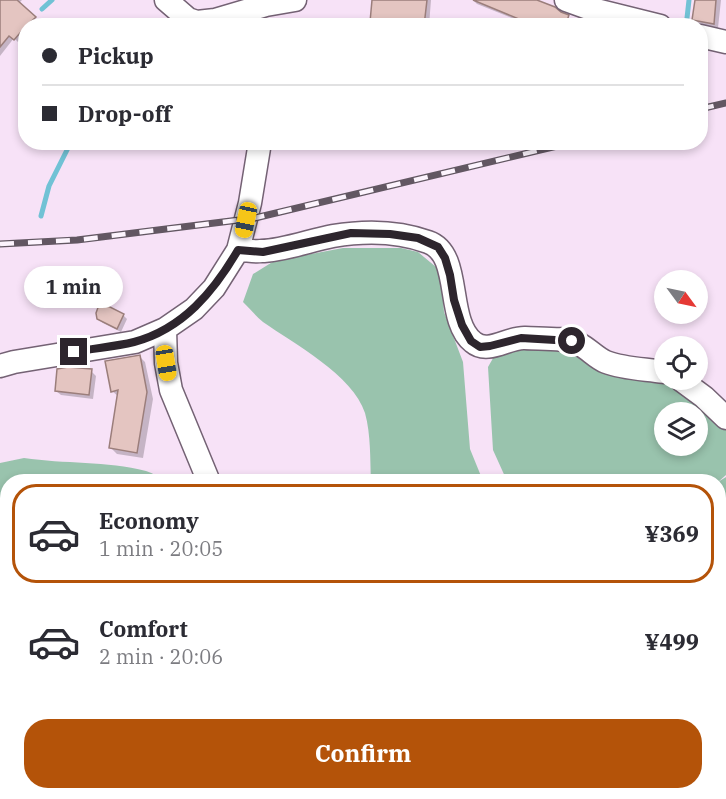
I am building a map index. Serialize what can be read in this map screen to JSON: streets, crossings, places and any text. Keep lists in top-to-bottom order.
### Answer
{
  "north": "bottom right",
  "page": {
    "banner": ["Pickup", "Drop-off"],
    "bubble": "1 min",
    "list": [
      {
        "name": "Economy",
        "note": "1 min · 20:05",
        "value": "¥369"
      },
      {
        "name": "Comfort",
        "note": "2 min · 20:06",
        "value": "¥499"
      }
    ],
    "buttons": "Confirm"
  }
}
